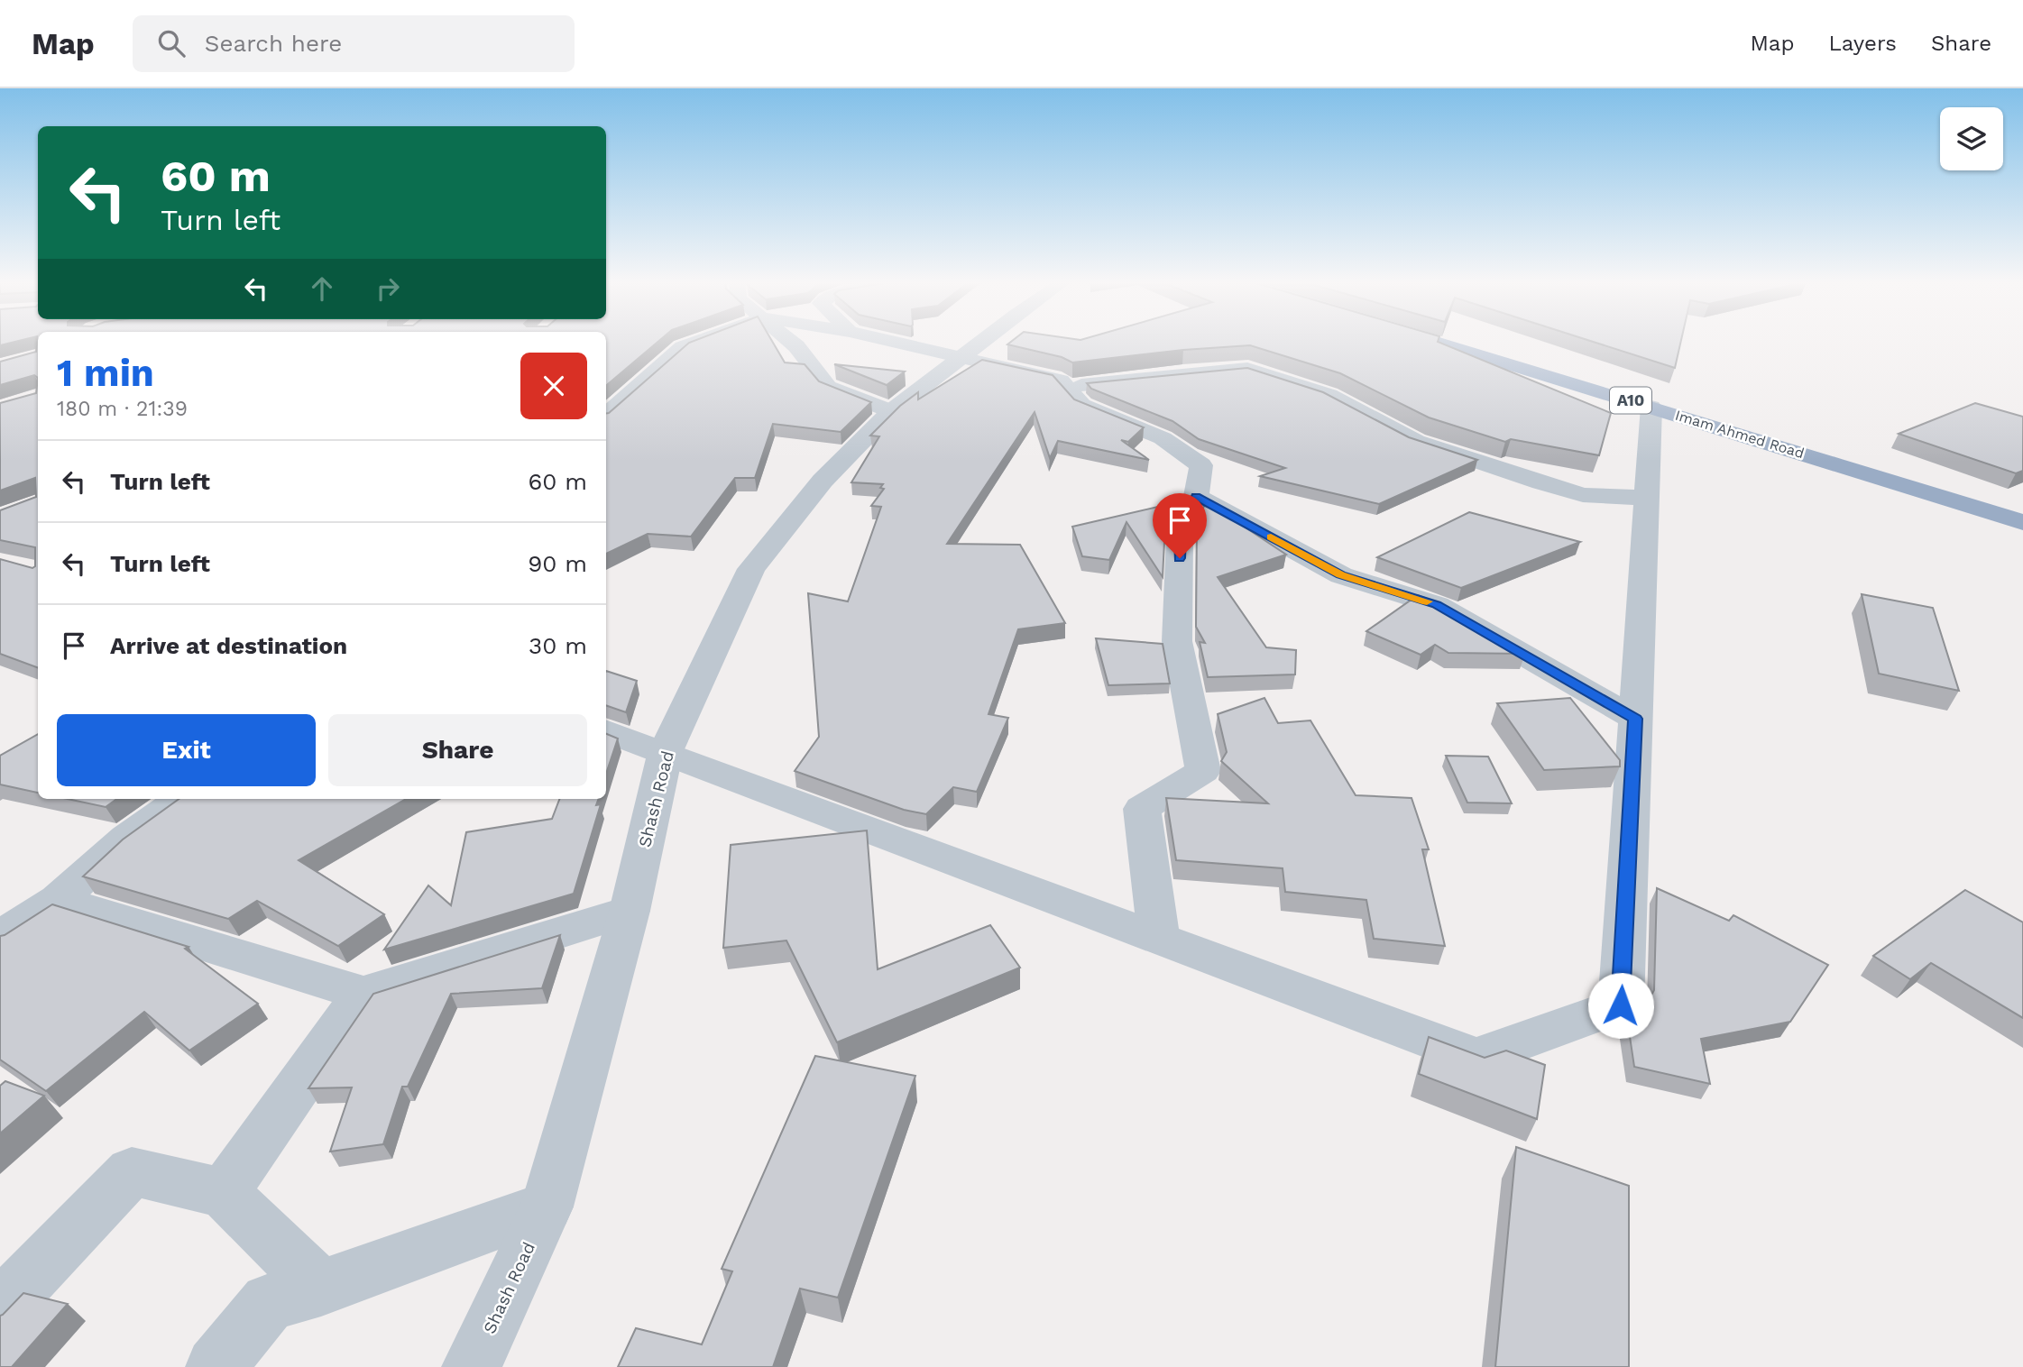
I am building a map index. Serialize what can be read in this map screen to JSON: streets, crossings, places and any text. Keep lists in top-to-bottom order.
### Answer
{
  "streets": {
    "highway": ["A10", "Imam Ahmed Road"],
    "street": ["Shash Road"]
  },
  "page": {
    "header": "Map",
    "search": "Search here",
    "nav": ["Map", "Layers", "Share"],
    "turn": ["60 m", "Turn left"],
    "heading": ["1 min", "180 m · 21:39"],
    "list": [
      {
        "name": "Turn left",
        "value": "60 m"
      },
      {
        "name": "Turn left",
        "value": "90 m"
      },
      {
        "name": "Arrive at destination",
        "value": "30 m"
      }
    ],
    "buttons": ["Exit", "Share"]
  }
}
